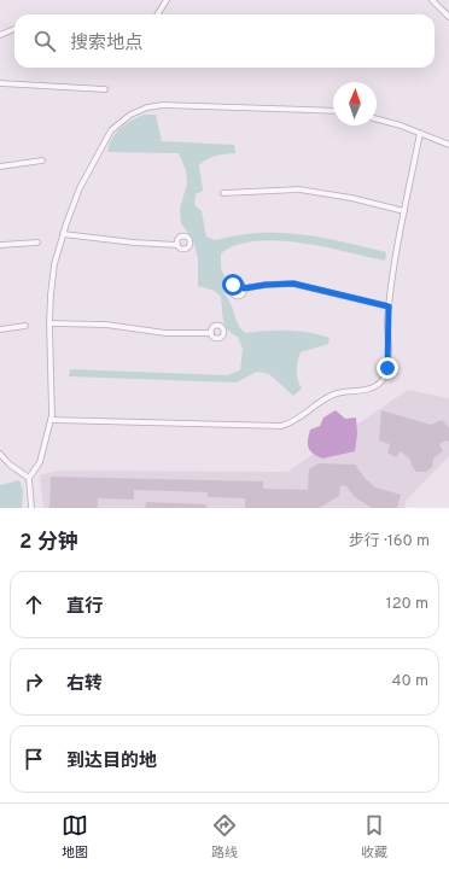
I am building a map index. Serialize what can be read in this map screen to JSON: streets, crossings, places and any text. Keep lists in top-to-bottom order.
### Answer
{
  "north": "top",
  "page": {
    "search": "搜索地点",
    "heading": ["2 分钟", "步行 · 160 m"],
    "list": [
      ["直行", "120 m"],
      ["右转", "40 m"],
      "到达目的地"
    ],
    "nav": ["地图", "路线", "收藏"]
  }
}
